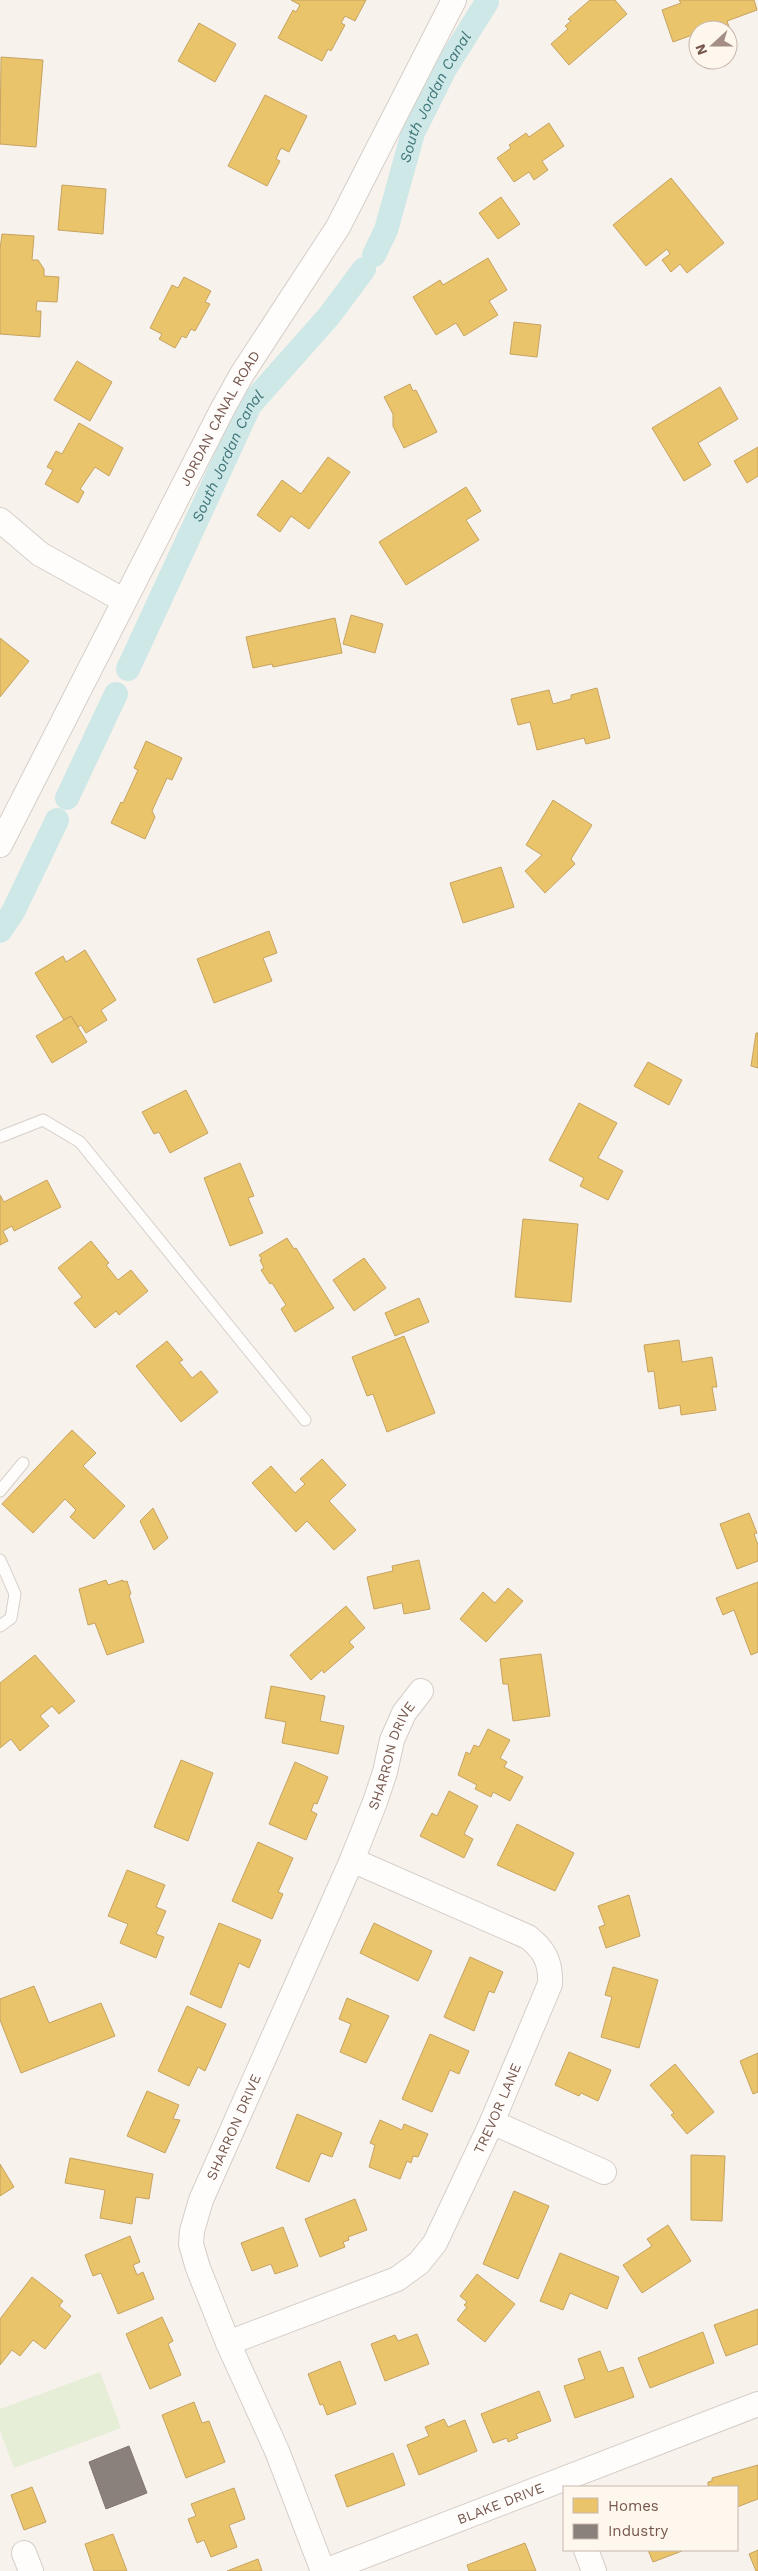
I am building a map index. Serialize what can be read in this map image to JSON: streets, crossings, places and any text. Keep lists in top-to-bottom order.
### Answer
{
  "streets": {
    "street": [
      "JORDAN CANAL ROAD",
      "SHARRON DRIVE",
      "TREVOR LANE",
      "BLAKE DRIVE"
    ]
  },
  "crossings": [
    ["SHARRON DRIVE", "TREVOR LANE"],
    ["SHARRON DRIVE", "BLAKE DRIVE"]
  ],
  "water": ["South Jordan Canal"],
  "legend": ["Homes", "Industry"],
  "north": "left"
}
